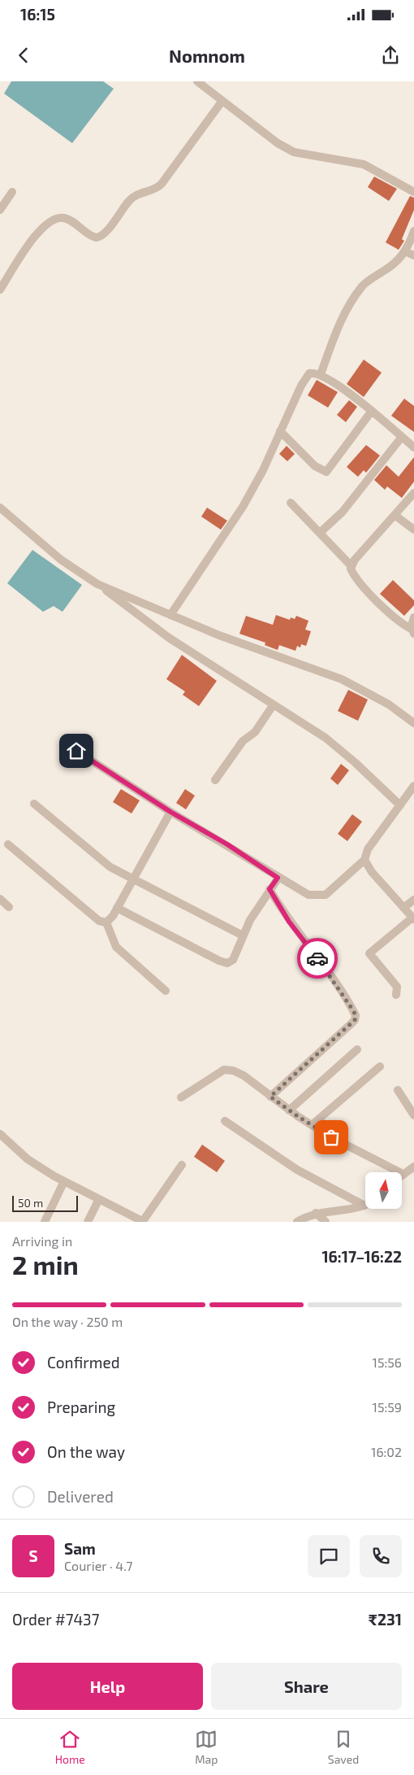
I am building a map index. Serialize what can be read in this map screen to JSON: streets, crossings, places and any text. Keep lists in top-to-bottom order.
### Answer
{
  "scale_bar": "50 m",
  "north": "top",
  "page": {
    "status": "16:15",
    "header": "Nomnom",
    "scale": "50 m",
    "heading": ["2 min", "Arriving in", "16:17–16:22"],
    "panel": [
      "Sam",
      "Courier · 4.7",
      "Order #7437",
      "₹231"
    ],
    "bar": "On the way · 250 m",
    "list": [
      ["Confirmed", "15:56"],
      ["Preparing", "15:59"],
      ["On the way", "16:02"],
      "Delivered"
    ],
    "round": "S",
    "buttons": ["Help", "Share"],
    "tabs": ["Home", "Map", "Saved"]
  }
}
